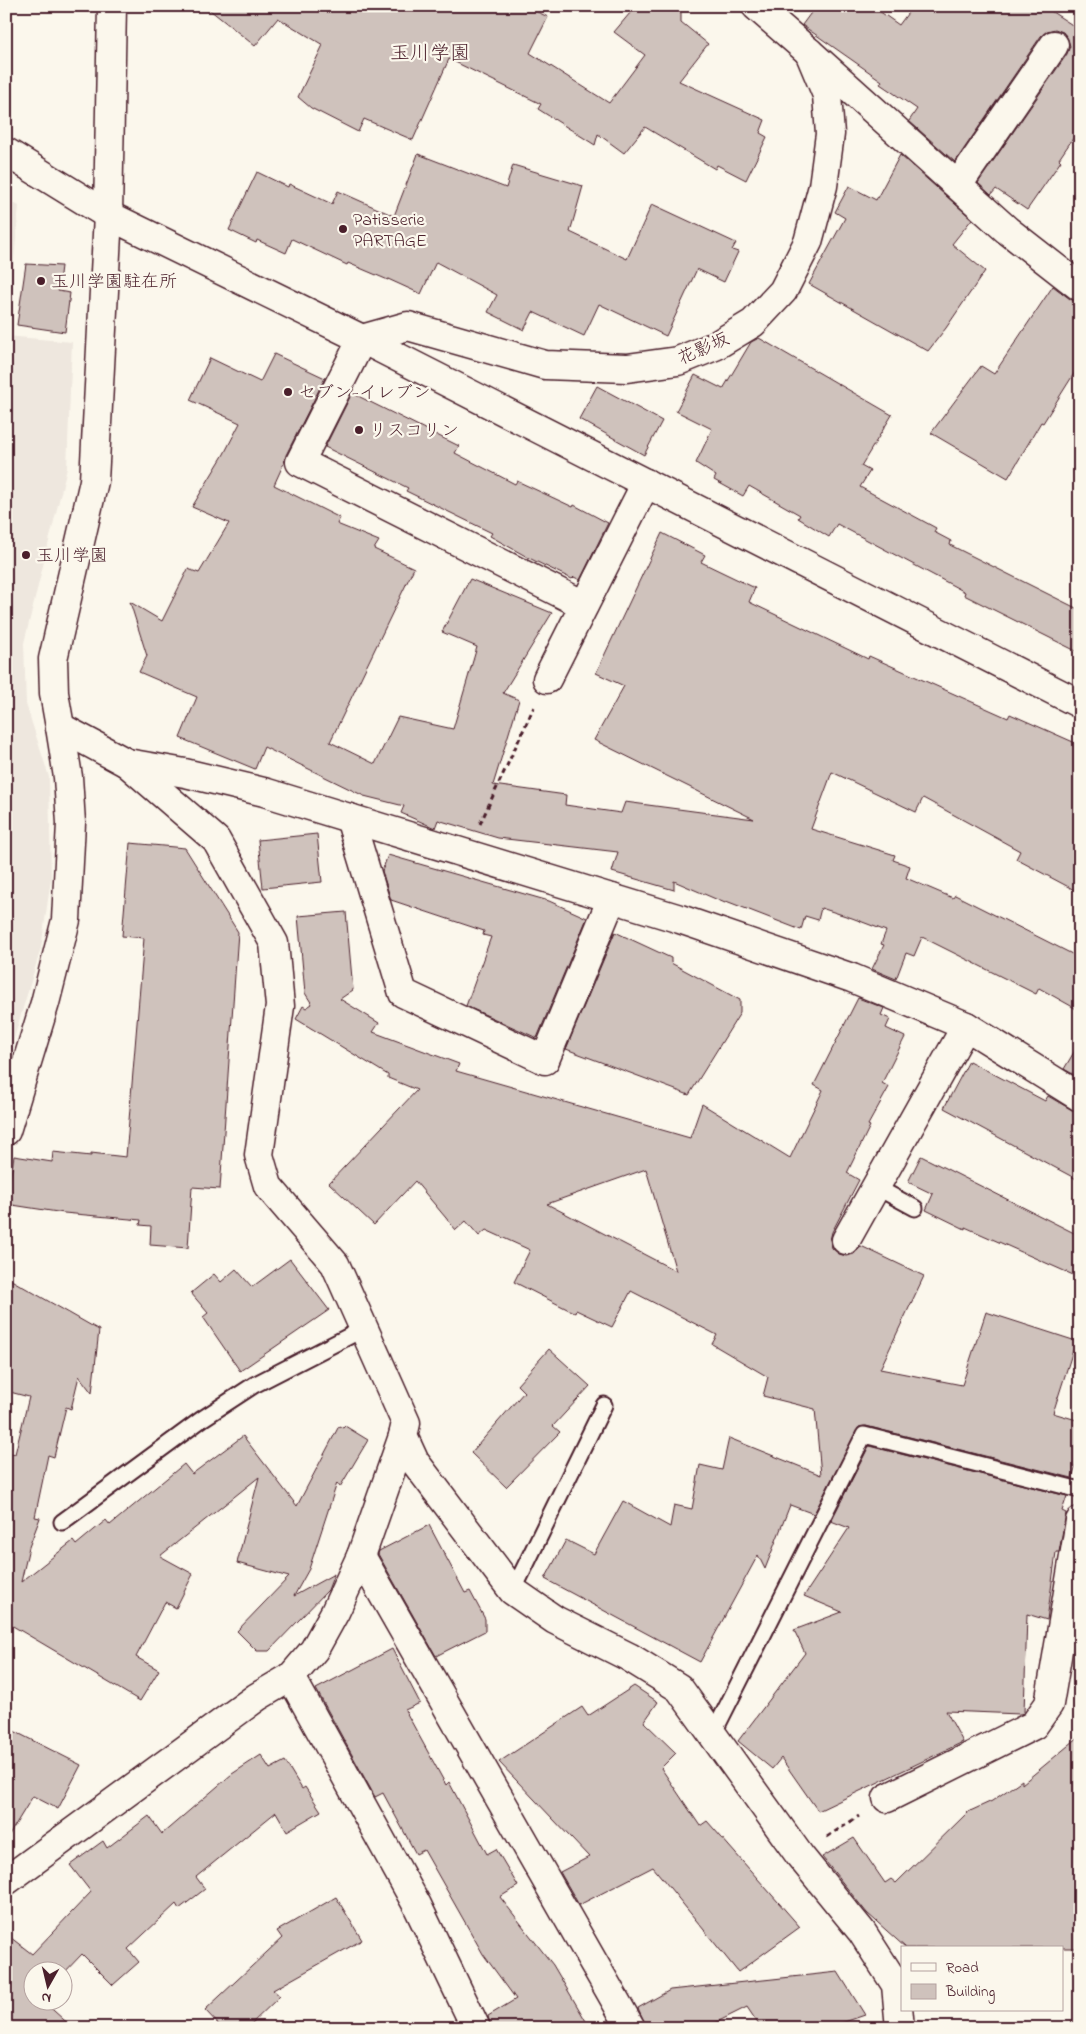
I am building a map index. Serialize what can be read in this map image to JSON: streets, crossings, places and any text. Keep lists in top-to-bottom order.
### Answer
{
  "streets": {
    "street": ["花影坂"]
  },
  "districts": ["玉川学園"],
  "places": [
    "Patisserie PARTAGE",
    "玉川学園駐在所",
    "セブン-イレブン",
    "リスコリン",
    "玉川学園"
  ],
  "legend": ["Road", "Building"],
  "north": "bottom"
}
